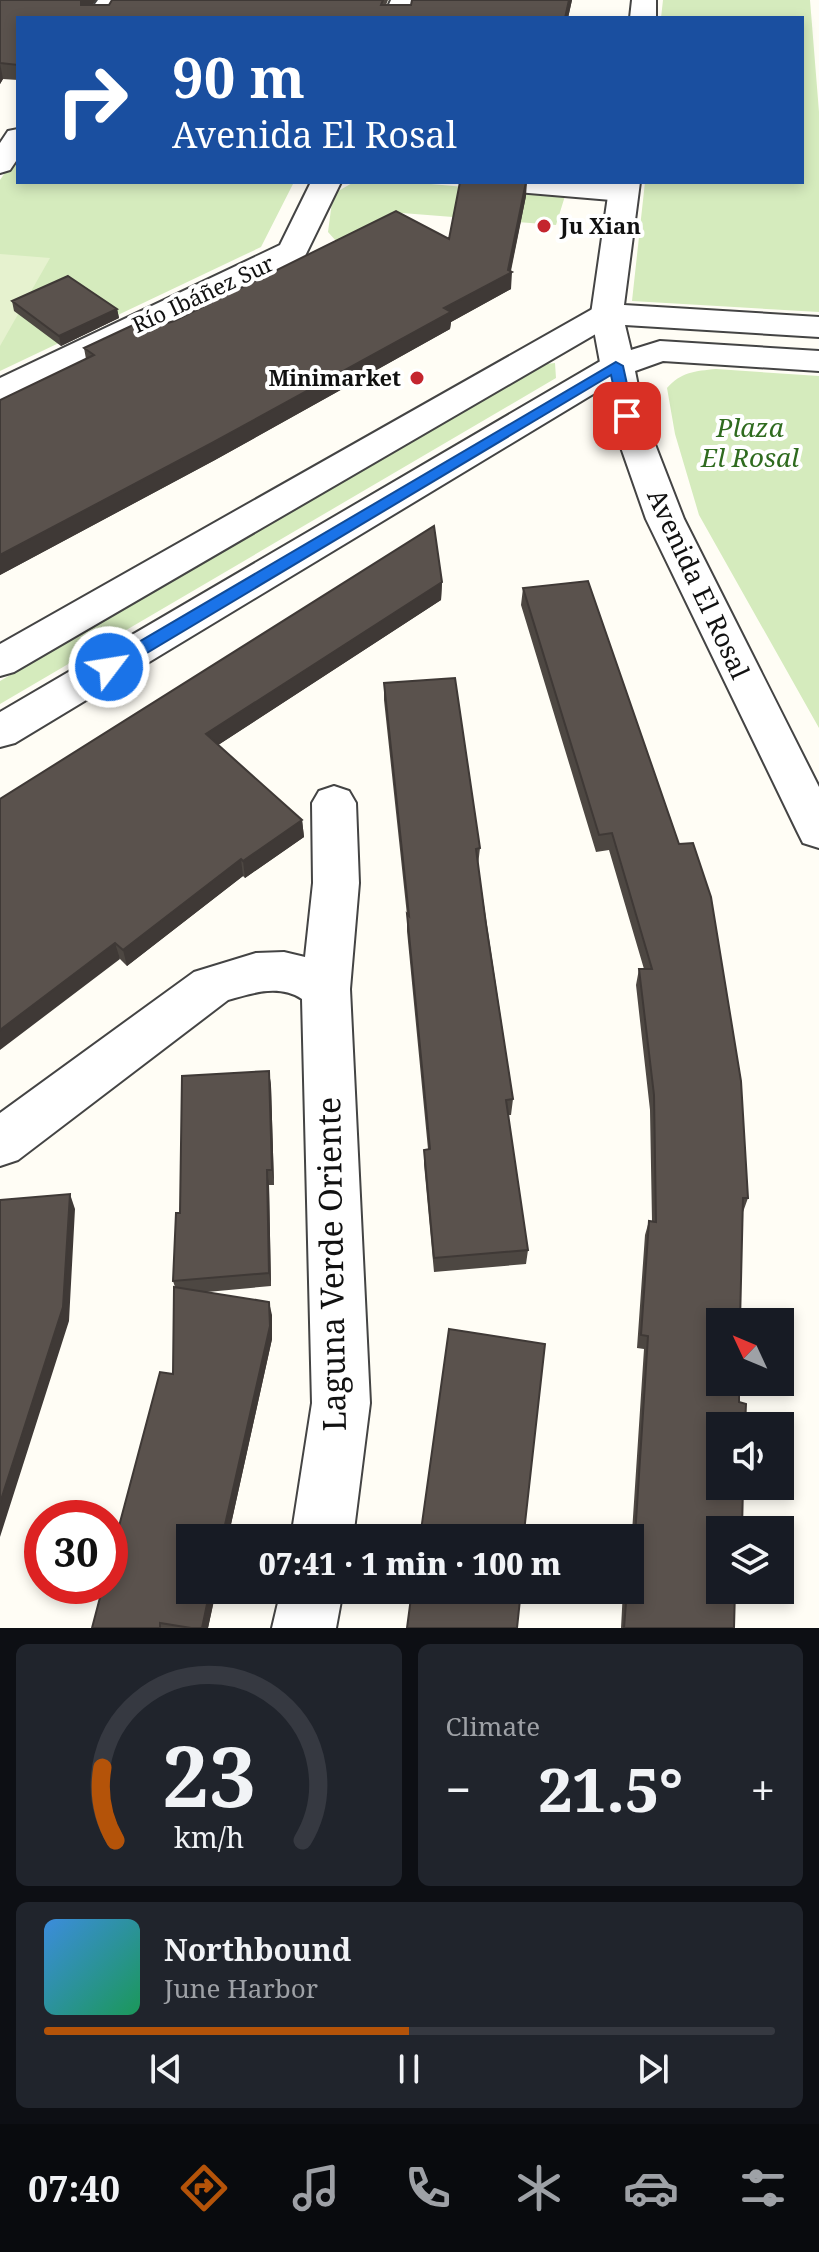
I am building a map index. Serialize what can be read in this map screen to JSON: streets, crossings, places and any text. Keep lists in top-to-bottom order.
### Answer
{
  "streets": {
    "street": ["Río Ibáñez Sur", "Avenida El Rosal", "Laguna Verde Oriente"]
  },
  "parks": ["Plaza El Rosal"],
  "places": ["Ju Xian", "Minimarket"],
  "north": "top left",
  "page": {
    "turn": ["90 m", "Avenida El Rosal"],
    "limit": "30",
    "trip": "07:41 · 1 min · 100 m",
    "tile": "Climate",
    "heat": ["−", "21.5°", "+"],
    "song": ["Northbound", "June Harbor"],
    "tabs": "07:40",
    "gauge": ["23", "km/h"]
  }
}
